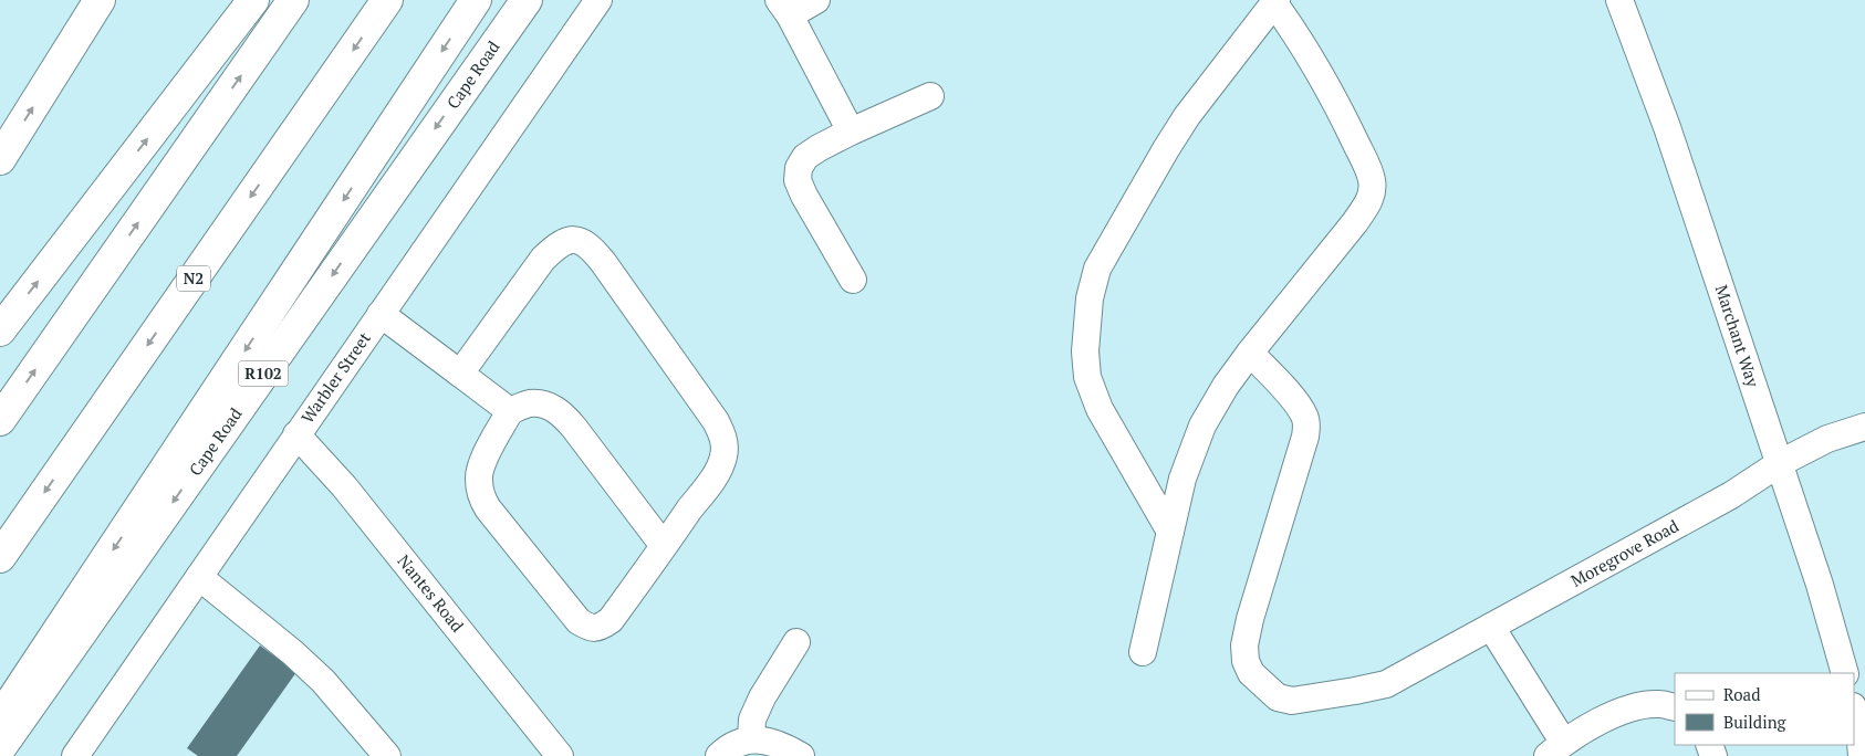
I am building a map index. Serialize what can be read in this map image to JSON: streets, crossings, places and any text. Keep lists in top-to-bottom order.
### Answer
{
  "streets": {
    "main road": ["Cape Road", "N2", "R102"],
    "street": [
      "Marchant Way",
      "Warbler Street",
      "Moregrove Road",
      "Nantes Road"
    ]
  },
  "crossings": [
    ["Marchant Way", "Moregrove Road"],
    ["Warbler Street", "Nantes Road"]
  ],
  "legend": ["Road", "Building"]
}
